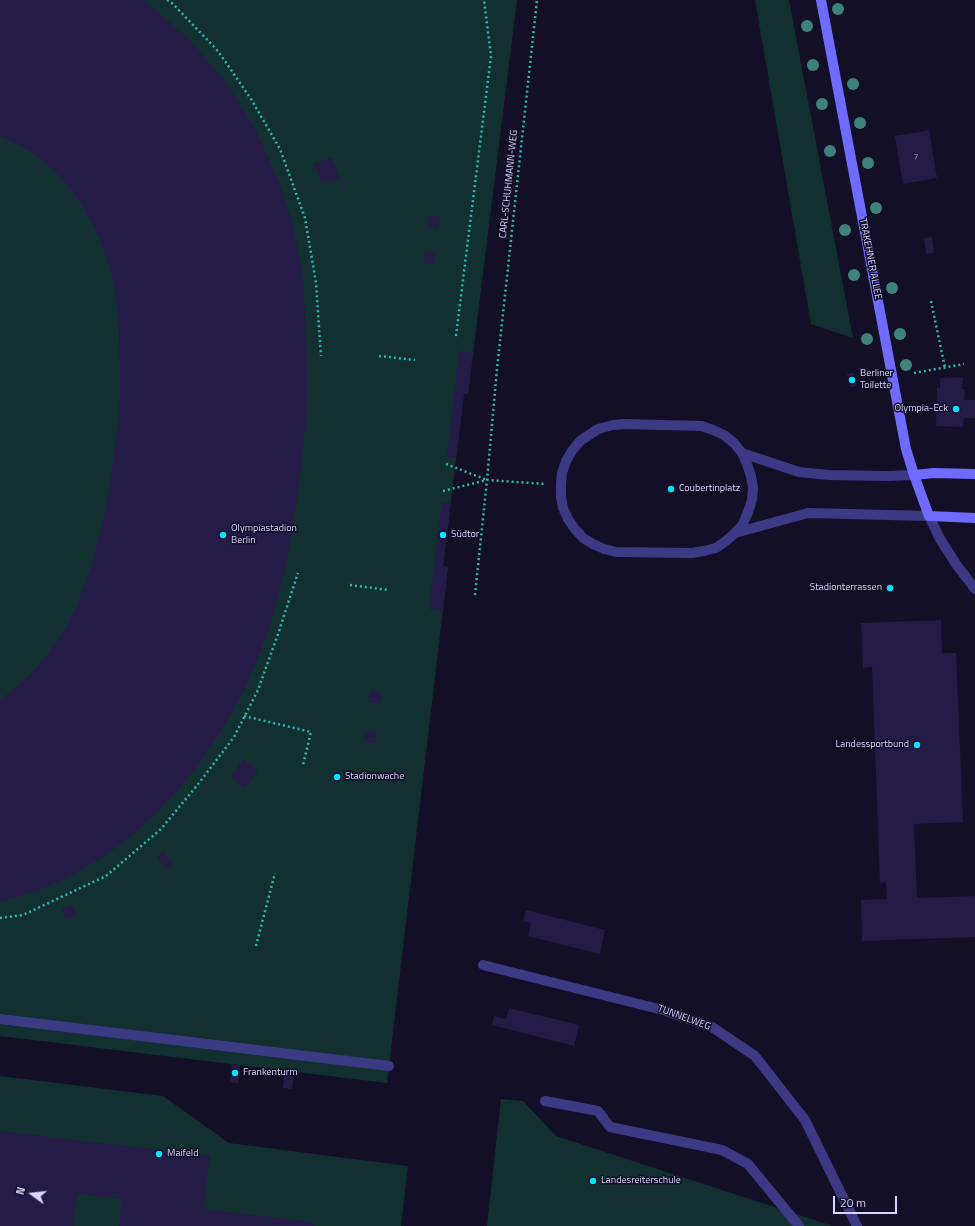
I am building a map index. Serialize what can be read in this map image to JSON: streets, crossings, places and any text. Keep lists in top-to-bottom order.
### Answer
{
  "streets": {
    "main road": ["TRAKEHNER ALLEE"],
    "street": ["TUNNELWEG"],
    "path": ["CARL-SCHUHMANN-WEG"]
  },
  "places": [
    "Berliner Toilette",
    "Olympia-Eck",
    "Coubertinplatz",
    "Olympiastadion Berlin",
    "Südtor",
    "Stadionterrassen",
    "Landessportbund",
    "Stadionwache",
    "Frankenturm",
    "Maifeld",
    "Landesreiterschule"
  ],
  "house_numbers": ["7"],
  "scale_bar": "20 m",
  "north": "left"
}
